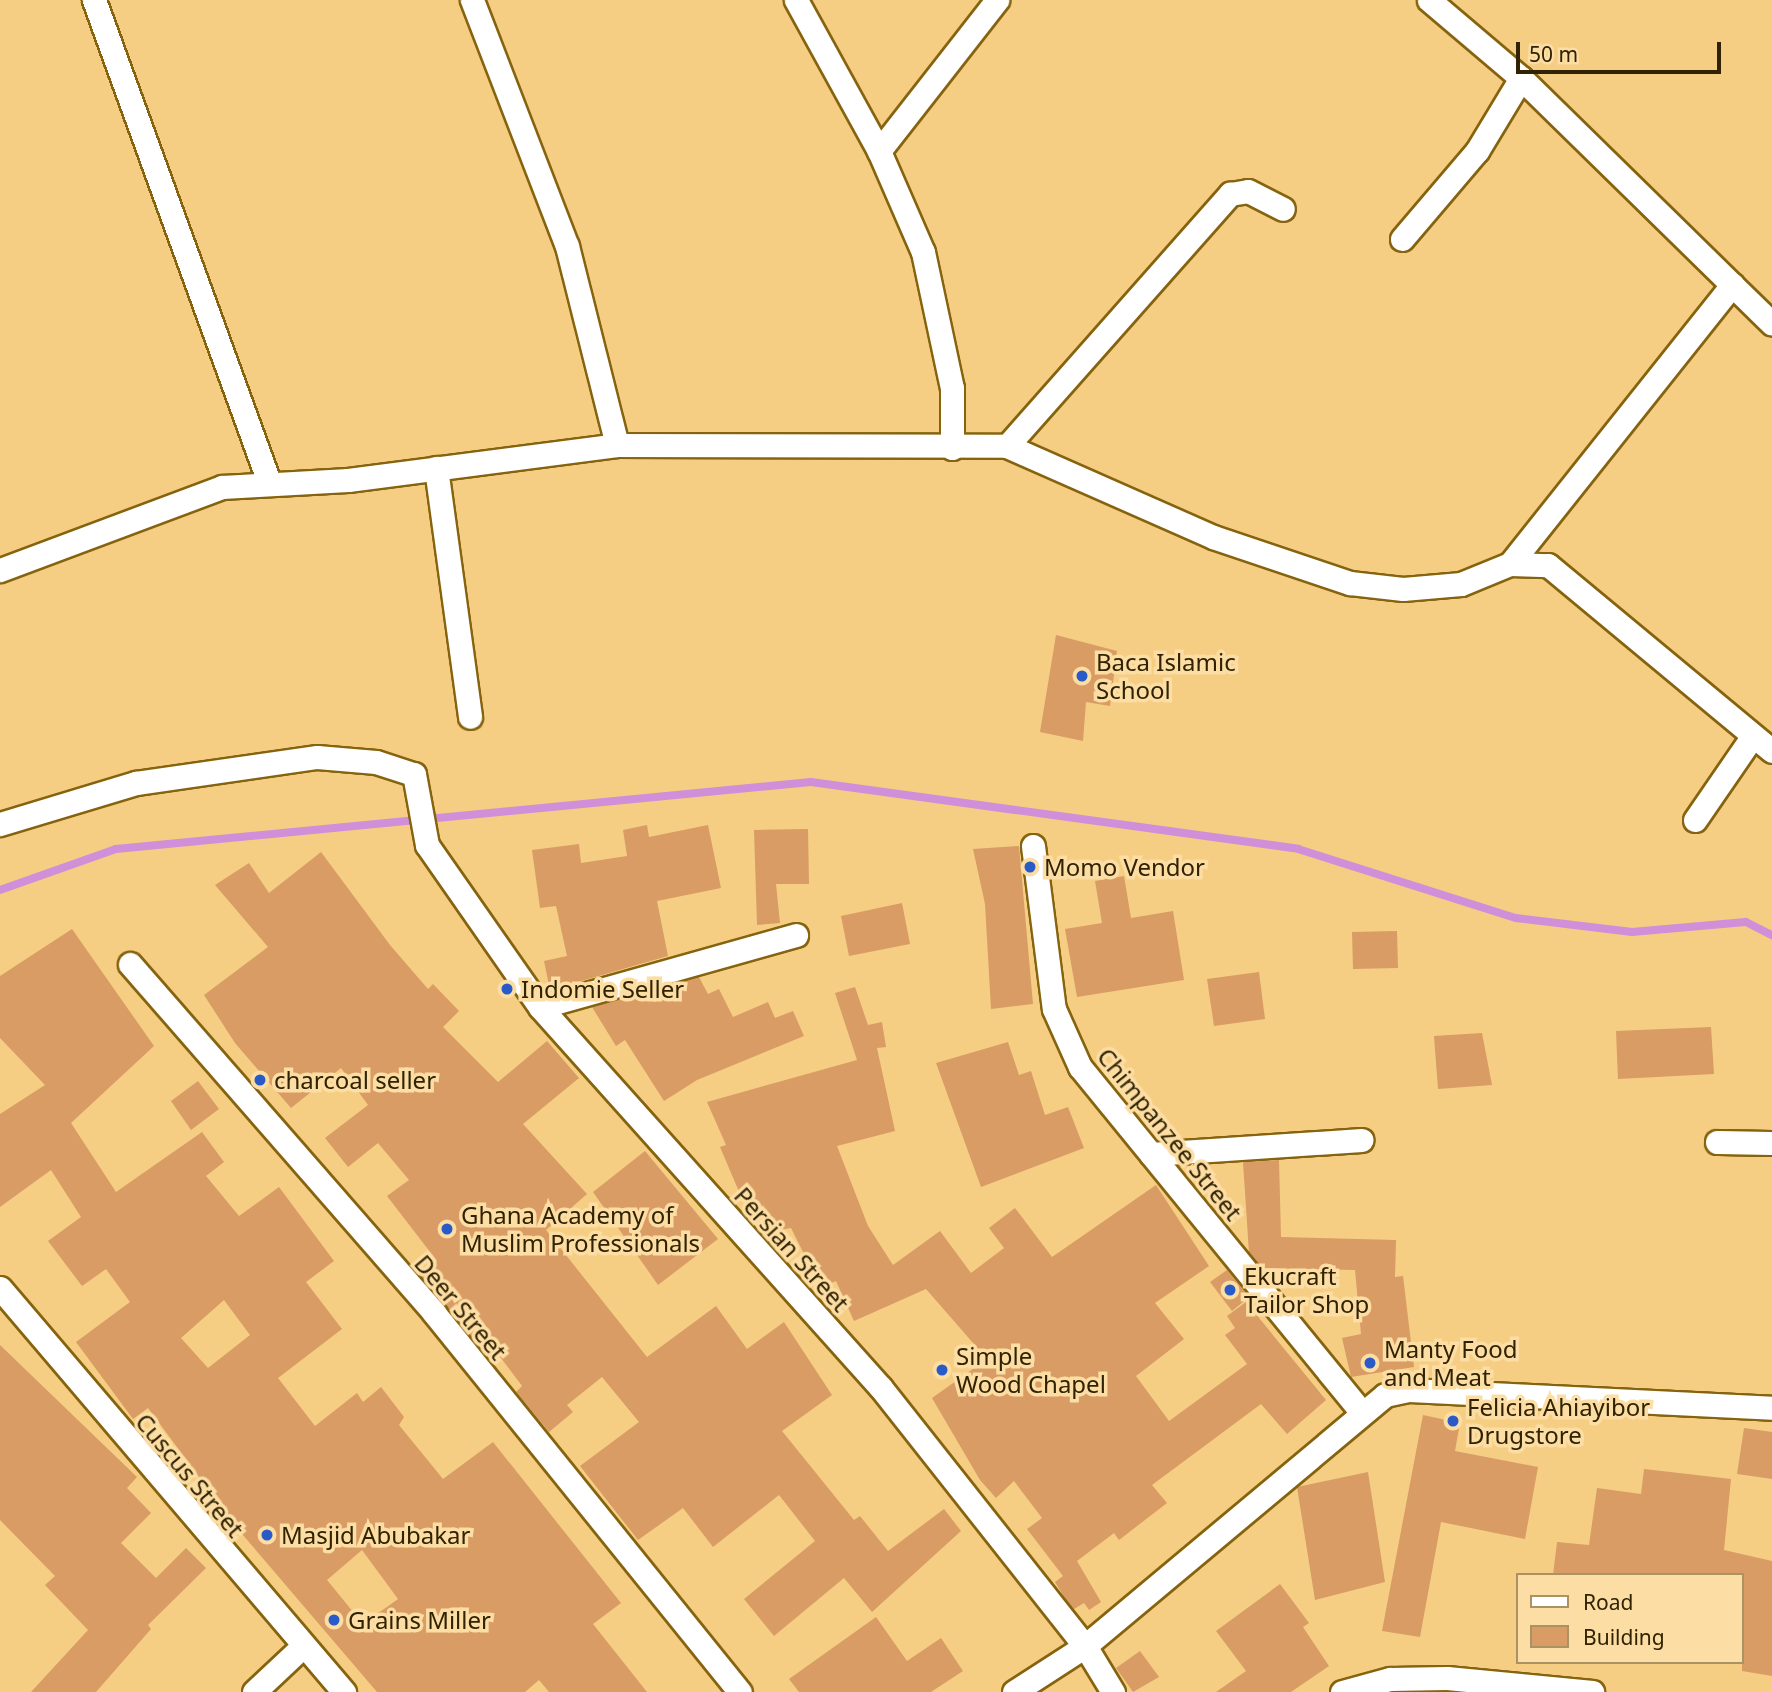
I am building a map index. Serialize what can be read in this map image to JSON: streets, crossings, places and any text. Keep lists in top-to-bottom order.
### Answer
{
  "streets": {
    "street": [
      "Chimpanzee Street",
      "Persian Street",
      "Deer Street",
      "Cuscus Street"
    ]
  },
  "places": [
    "Baca Islamic School",
    "Momo Vendor",
    "Indomie Seller",
    "charcoal seller",
    "Ghana Academy of Muslim Professionals",
    "Ekucraft Tailor Shop",
    "Manty Food and Meat",
    "Simple Wood Chapel",
    "Felicia Ahiayibor Drugstore",
    "Masjid Abubakar",
    "Grains Miller"
  ],
  "legend": ["Road", "Building"],
  "scale_bar": "50 m"
}
